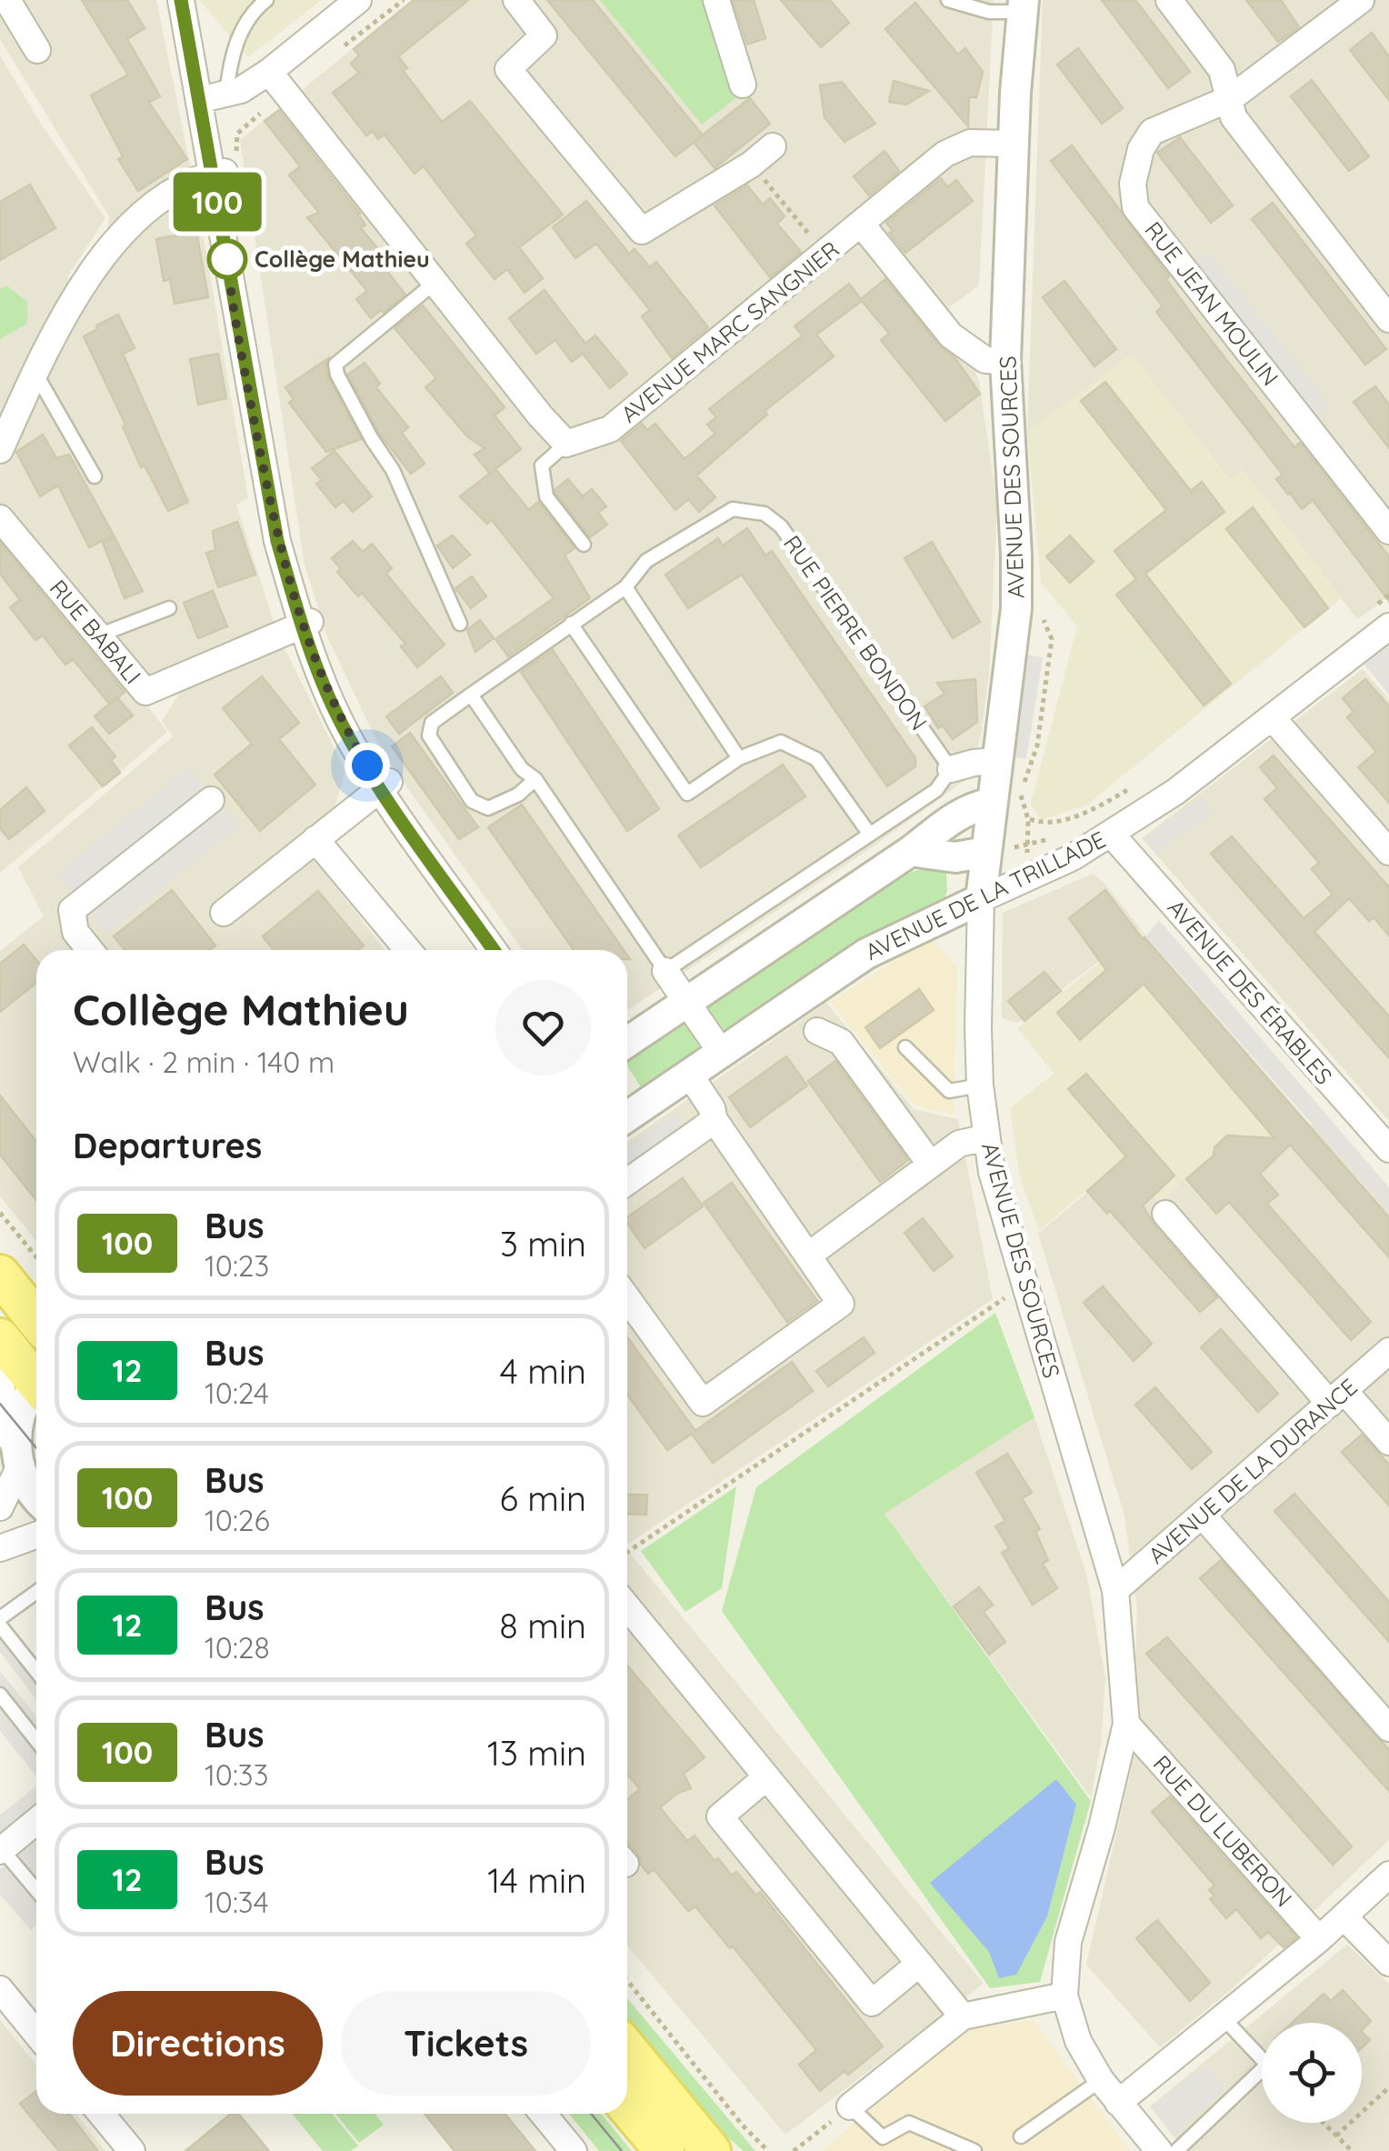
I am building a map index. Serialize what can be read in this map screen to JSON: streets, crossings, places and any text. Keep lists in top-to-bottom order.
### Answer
{
  "streets": {
    "street": [
      "RUE JEAN MOULIN",
      "AVENUE MARC SANGNIER",
      "AVENUE DES SOURCES",
      "RUE BABALI",
      "AVENUE DE LA TRILLADE",
      "AVENUE DES ÉRABLES",
      "AVENUE DE LA DURANCE",
      "RUE DU LUBERON"
    ],
    "lane": ["RUE PIERRE BONDON"]
  },
  "crossings": [
    ["AVENUE MARC SANGNIER", "AVENUE DES SOURCES"],
    ["AVENUE DES SOURCES", "AVENUE DE LA TRILLADE"],
    ["AVENUE DES SOURCES", "AVENUE DE LA DURANCE"],
    ["AVENUE DES SOURCES", "RUE DU LUBERON"],
    ["AVENUE DE LA TRILLADE", "AVENUE DES ÉRABLES"]
  ],
  "places": ["Collège Mathieu"],
  "lines": ["bus line 100"],
  "page": {
    "on_map": "100",
    "heading": [
      ["Collège Mathieu", "Walk · 2 min · 140 m"],
      "Departures"
    ],
    "list": [
      {
        "mark": "100",
        "name": "Bus",
        "note": "10:23",
        "value": "3 min"
      },
      {
        "mark": "12",
        "name": "Bus",
        "note": "10:24",
        "value": "4 min"
      },
      {
        "mark": "100",
        "name": "Bus",
        "note": "10:26",
        "value": "6 min"
      },
      {
        "mark": "12",
        "name": "Bus",
        "note": "10:28",
        "value": "8 min"
      },
      {
        "mark": "100",
        "name": "Bus",
        "note": "10:33",
        "value": "13 min"
      },
      {
        "mark": "12",
        "name": "Bus",
        "note": "10:34",
        "value": "14 min"
      }
    ],
    "buttons": ["Directions", "Tickets"]
  }
}
